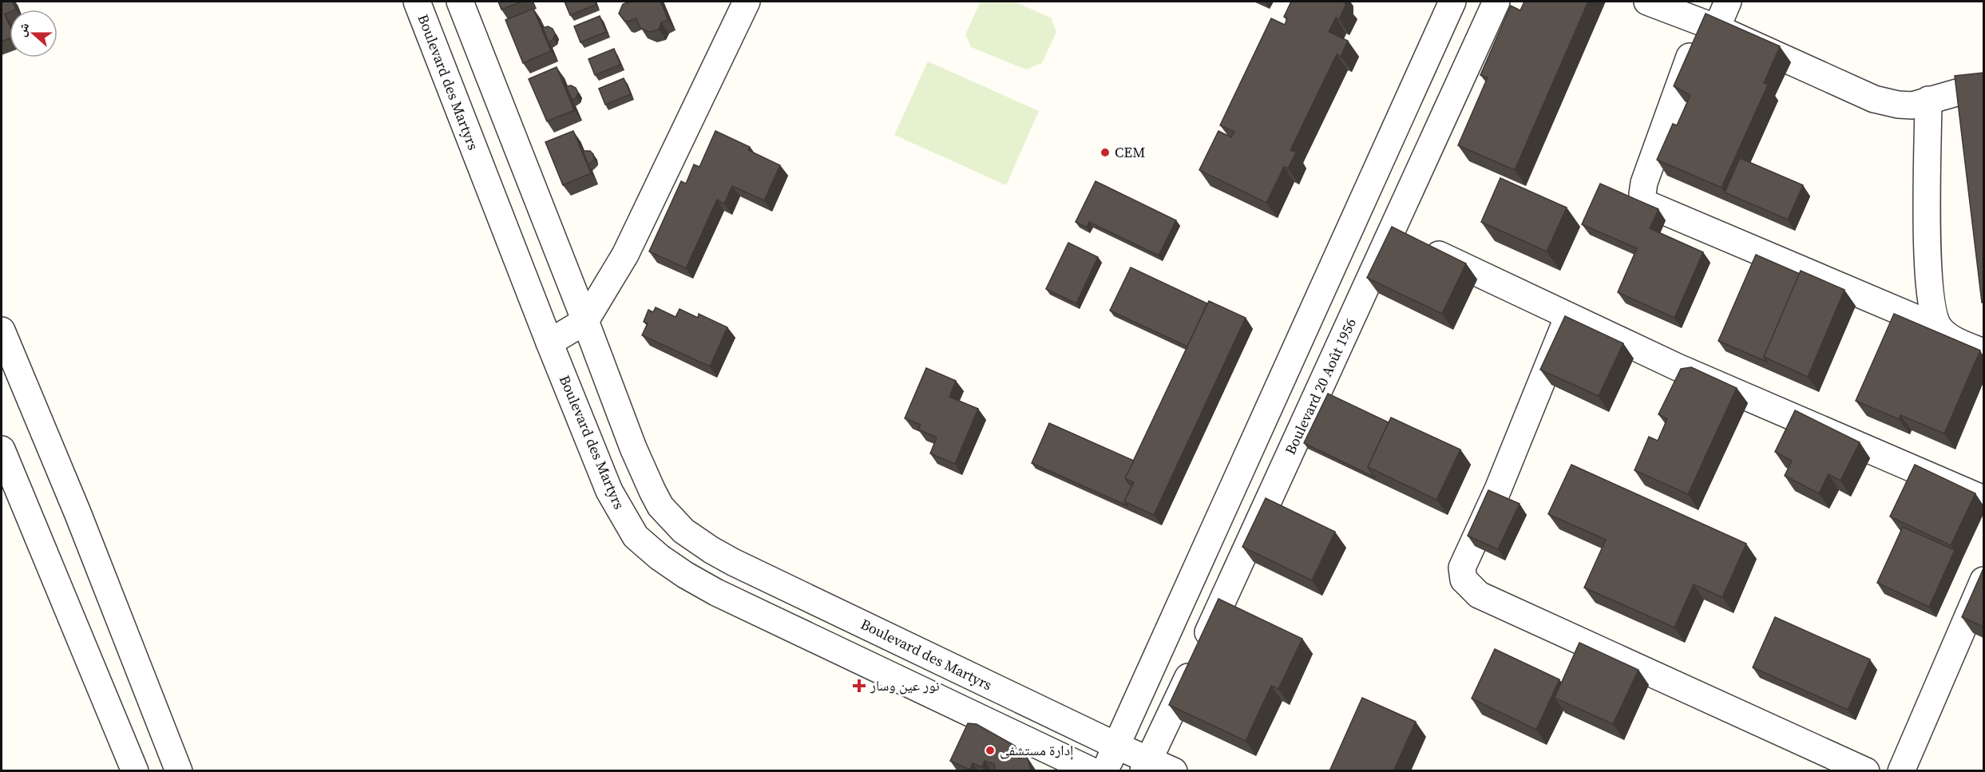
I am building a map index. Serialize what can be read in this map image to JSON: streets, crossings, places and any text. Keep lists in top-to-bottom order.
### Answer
{
  "streets": {
    "street": ["Boulevard des Martyrs", "Boulevard 20 Août 1956"]
  },
  "crossings": [
    ["Boulevard des Martyrs", "Boulevard 20 Août 1956"]
  ],
  "places": {
    "other": ["CEM", "إدارة مستشفى"],
    "health": ["نور عين وسار"]
  },
  "north": "left"
}
